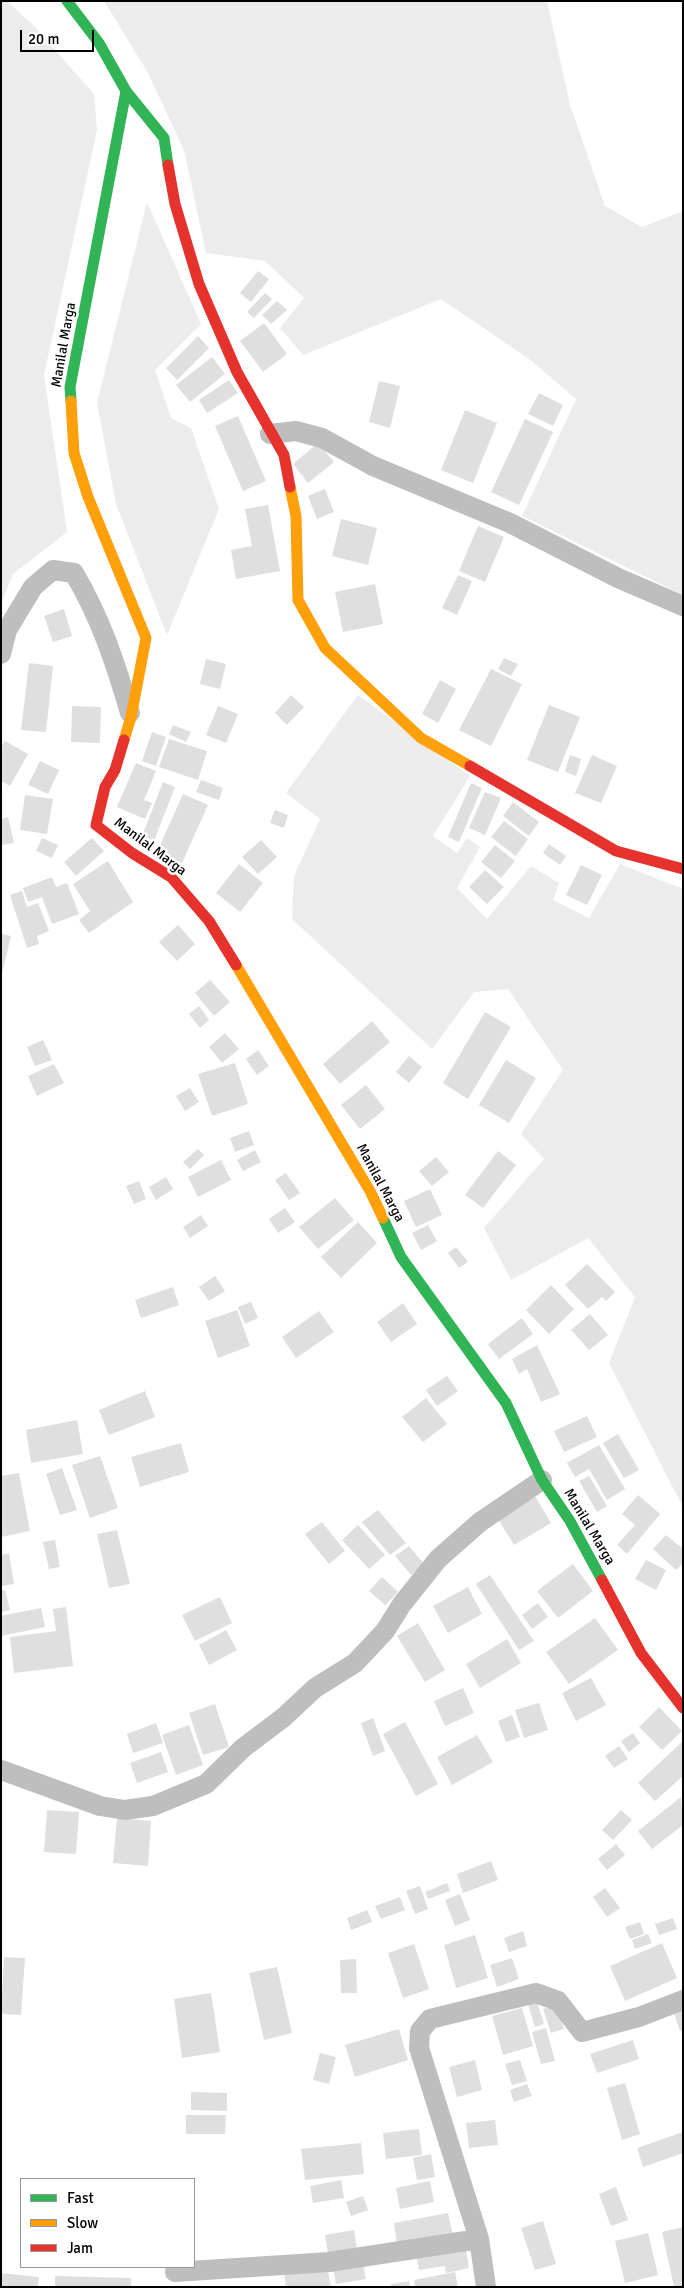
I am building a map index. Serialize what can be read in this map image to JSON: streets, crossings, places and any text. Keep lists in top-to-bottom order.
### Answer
{
  "streets": {
    "street": ["Manilal Marga"]
  },
  "legend": ["Fast", "Slow", "Jam"],
  "scale_bar": "20 m"
}
